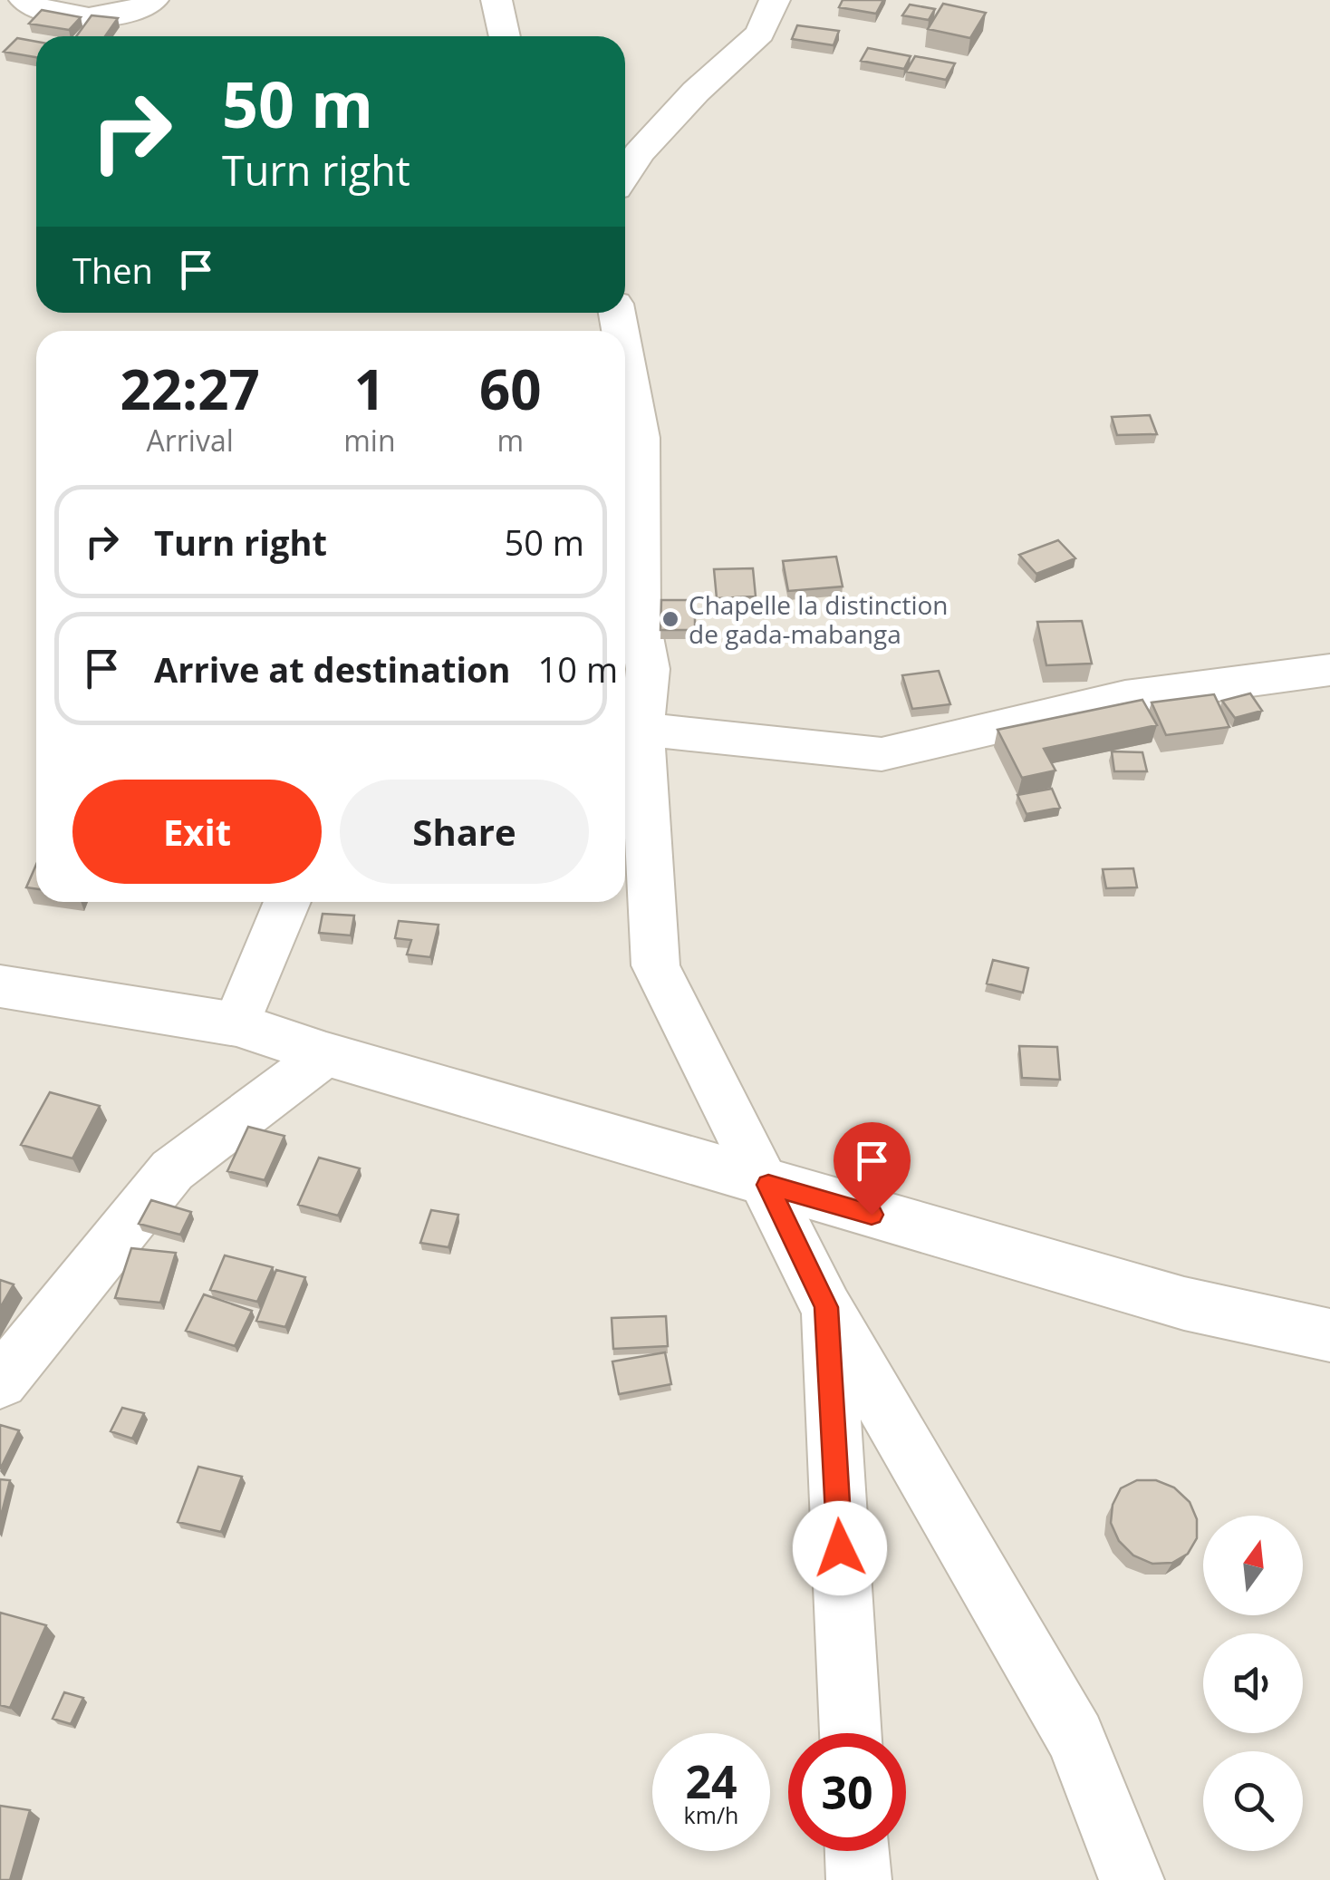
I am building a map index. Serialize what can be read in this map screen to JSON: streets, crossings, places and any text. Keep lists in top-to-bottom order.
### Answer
{
  "places": ["Chapelle la distinction de gada-mabanga"],
  "north": "top",
  "page": {
    "turn": ["50 m", "Turn right"],
    "then": "Then",
    "eta": [
      "22:27",
      "Arrival",
      "1",
      "min",
      "60",
      "m"
    ],
    "list": [
      {
        "name": "Turn right",
        "value": "50 m"
      },
      {
        "name": "Arrive at destination",
        "value": "10 m"
      }
    ],
    "buttons": ["Exit", "Share"],
    "speed": "24 km/h",
    "limit": "30"
  }
}
